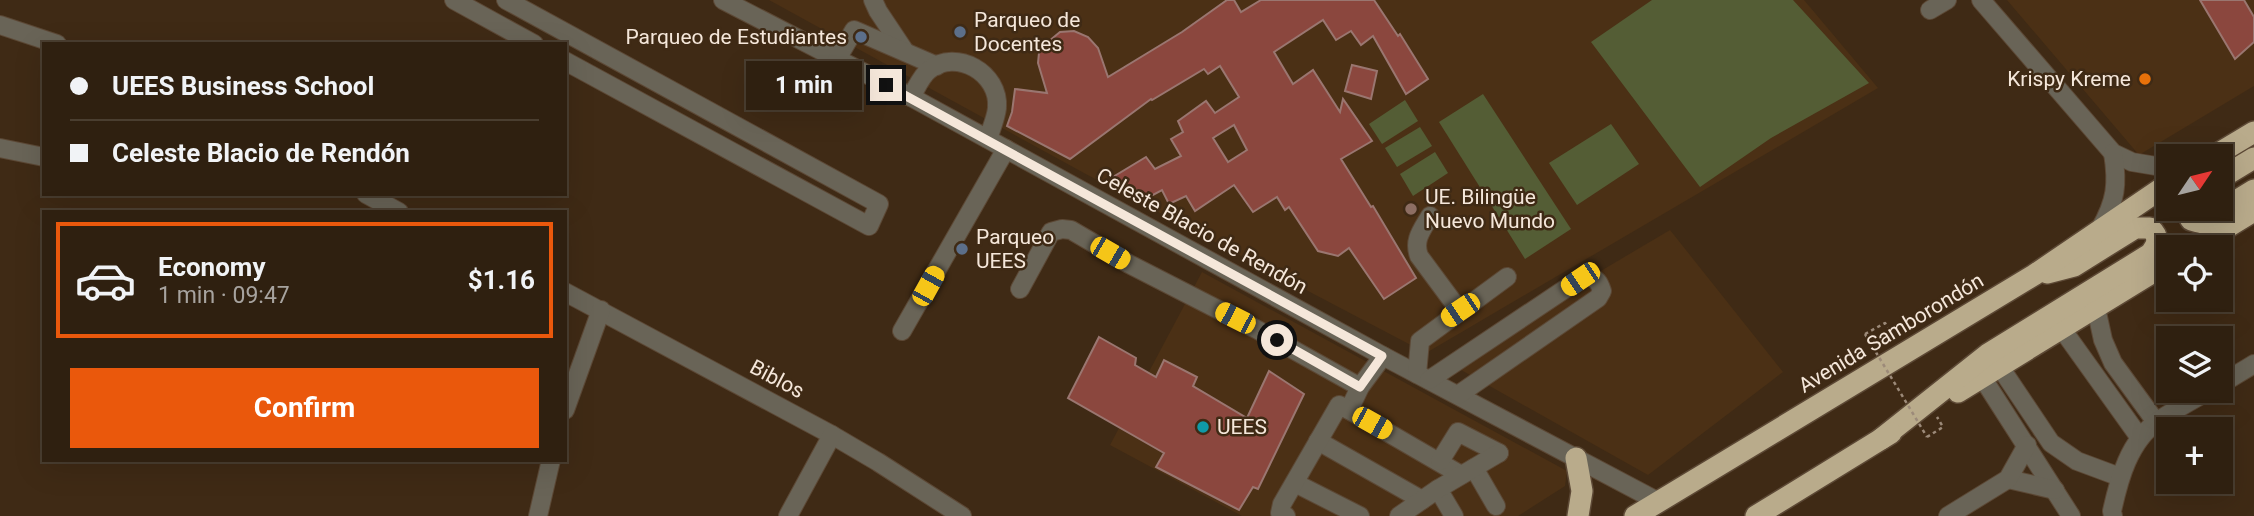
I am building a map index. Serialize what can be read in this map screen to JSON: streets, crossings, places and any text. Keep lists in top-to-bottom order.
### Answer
{
  "streets": {
    "highway": ["Avenida Samborondón"],
    "street": ["Celeste Blacio de Rendón", "Biblos"]
  },
  "crossings": [
    ["Celeste Blacio de Rendón", "Avenida Samborondón"]
  ],
  "places": [
    "Parqueo de Docentes",
    "Parqueo de Estudiantes",
    "Krispy Kreme",
    "UE. Bilingüe Nuevo Mundo",
    "Parqueo UEES",
    "UEES"
  ],
  "north": "top right",
  "page": {
    "banner": ["UEES Business School", "Celeste Blacio de Rendón"],
    "bubble": "1 min",
    "map_buttons": "+",
    "list": [
      {
        "name": "Economy",
        "note": "1 min · 09:47",
        "value": "$1.16"
      }
    ],
    "buttons": "Confirm"
  }
}
